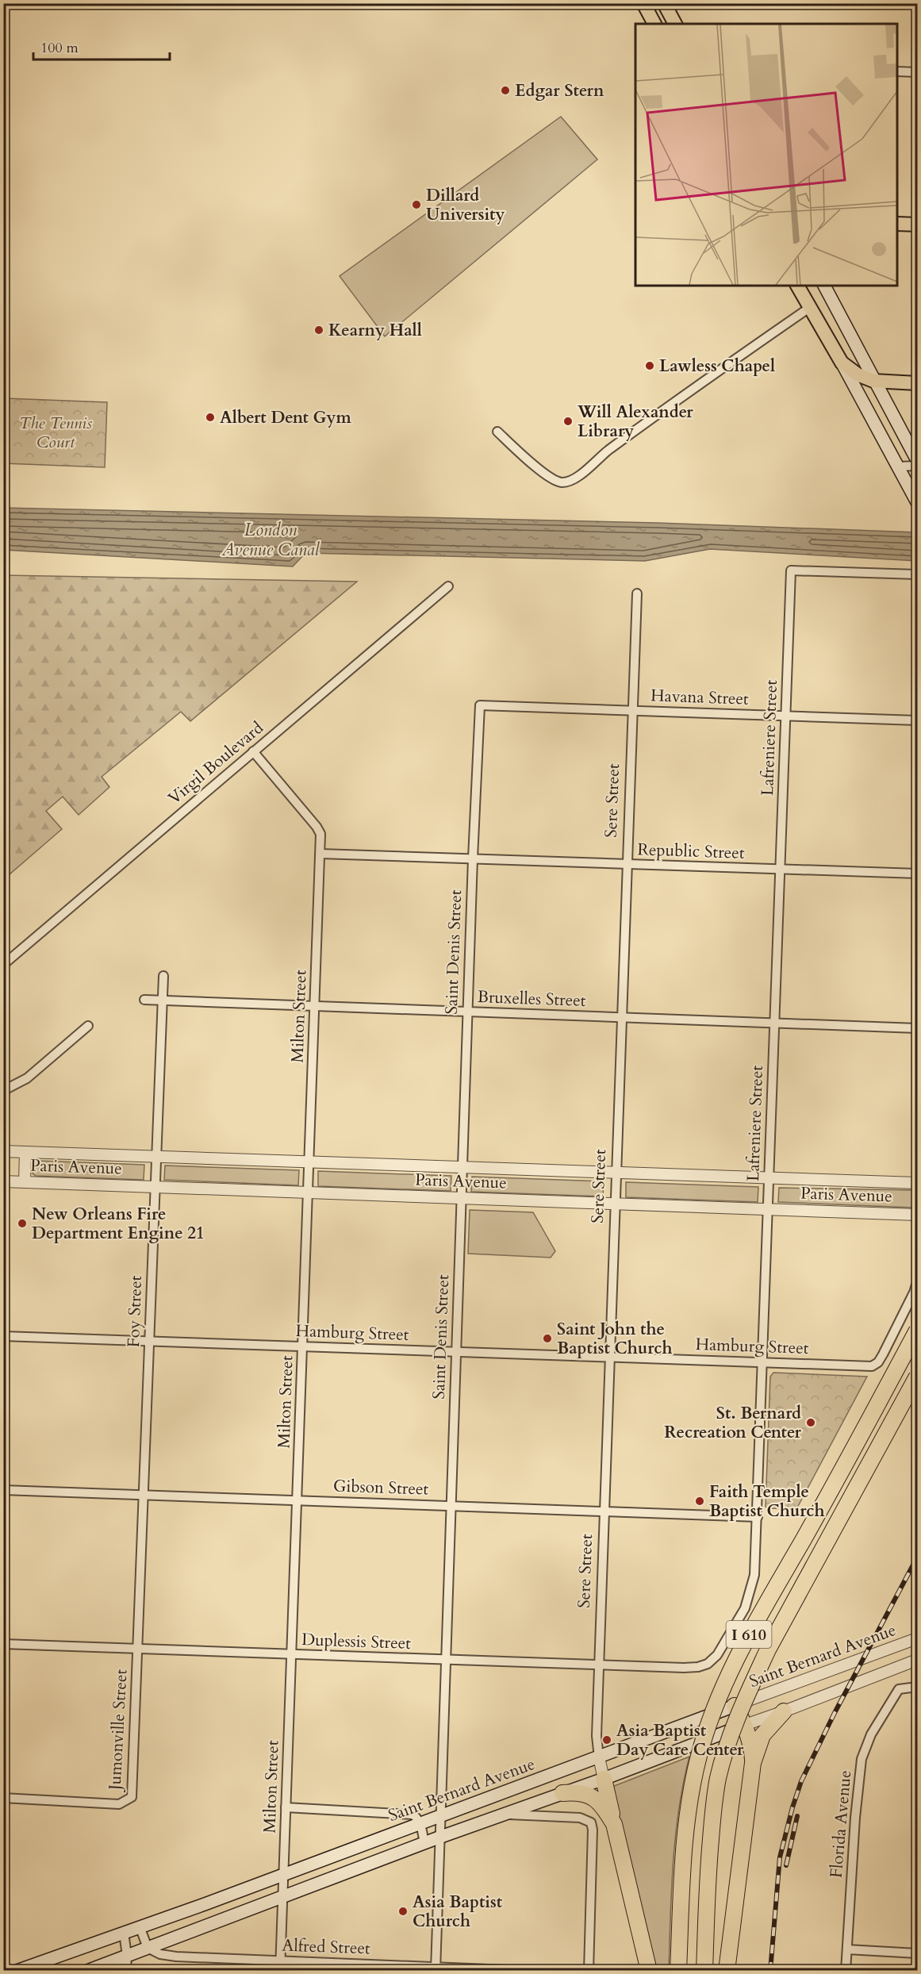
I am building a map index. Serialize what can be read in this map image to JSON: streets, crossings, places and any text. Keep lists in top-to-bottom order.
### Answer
{
  "streets": {
    "highway": ["I 610"],
    "main road": ["Saint Bernard Avenue"],
    "street": [
      "Havana Street",
      "Lafreniere Street",
      "Virgil Boulevard",
      "Sere Street",
      "Republic Street",
      "Saint Denis Street",
      "Bruxelles Street",
      "Milton Street",
      "Paris Avenue",
      "Foy Street",
      "Hamburg Street",
      "Gibson Street",
      "Duplessis Street",
      "Jumonville Street",
      "Florida Avenue",
      "Alfred Street"
    ]
  },
  "crossings": [
    ["Havana Street", "Lafreniere Street"],
    ["Havana Street", "Sere Street"],
    ["Havana Street", "Saint Denis Street"],
    ["Lafreniere Street", "Republic Street"],
    ["Lafreniere Street", "Bruxelles Street"],
    ["Lafreniere Street", "Paris Avenue"],
    ["Lafreniere Street", "Hamburg Street"],
    ["Lafreniere Street", "Gibson Street"],
    ["Lafreniere Street", "Duplessis Street"],
    ["Virgil Boulevard", "Milton Street"],
    ["Sere Street", "Republic Street"],
    ["Sere Street", "Bruxelles Street"],
    ["Sere Street", "Paris Avenue"],
    ["Sere Street", "Hamburg Street"],
    ["Sere Street", "Gibson Street"],
    ["Sere Street", "Duplessis Street"],
    ["Sere Street", "Saint Bernard Avenue"],
    ["Republic Street", "Saint Denis Street"],
    ["Republic Street", "Milton Street"],
    ["Saint Denis Street", "Bruxelles Street"],
    ["Saint Denis Street", "Paris Avenue"],
    ["Saint Denis Street", "Hamburg Street"],
    ["Saint Denis Street", "Gibson Street"],
    ["Saint Denis Street", "Duplessis Street"],
    ["Saint Denis Street", "Saint Bernard Avenue"],
    ["Saint Denis Street", "Alfred Street"],
    ["Bruxelles Street", "Milton Street"],
    ["Bruxelles Street", "Foy Street"],
    ["Milton Street", "Paris Avenue"],
    ["Milton Street", "Hamburg Street"],
    ["Milton Street", "Gibson Street"],
    ["Milton Street", "Duplessis Street"],
    ["Milton Street", "Saint Bernard Avenue"],
    ["Milton Street", "Alfred Street"],
    ["Paris Avenue", "Foy Street"],
    ["Foy Street", "Hamburg Street"],
    ["Foy Street", "Gibson Street"],
    ["Foy Street", "Duplessis Street"],
    ["Foy Street", "Jumonville Street"],
    ["Duplessis Street", "Jumonville Street"]
  ],
  "water": ["London Avenue Canal"],
  "parks": ["The Tennis Court"],
  "places": [
    "Edgar Stern",
    "Dillard University",
    "Kearny Hall",
    "Lawless Chapel",
    "Albert Dent Gym",
    "Will Alexander Library",
    "New Orleans Fire Department Engine 21",
    "Saint John the Baptist Church",
    "St. Bernard Recreation Center",
    "Faith Temple Baptist Church",
    "Asia Baptist Day Care Center",
    "Asia Baptist Church"
  ],
  "scale_bar": "100 m"
}
